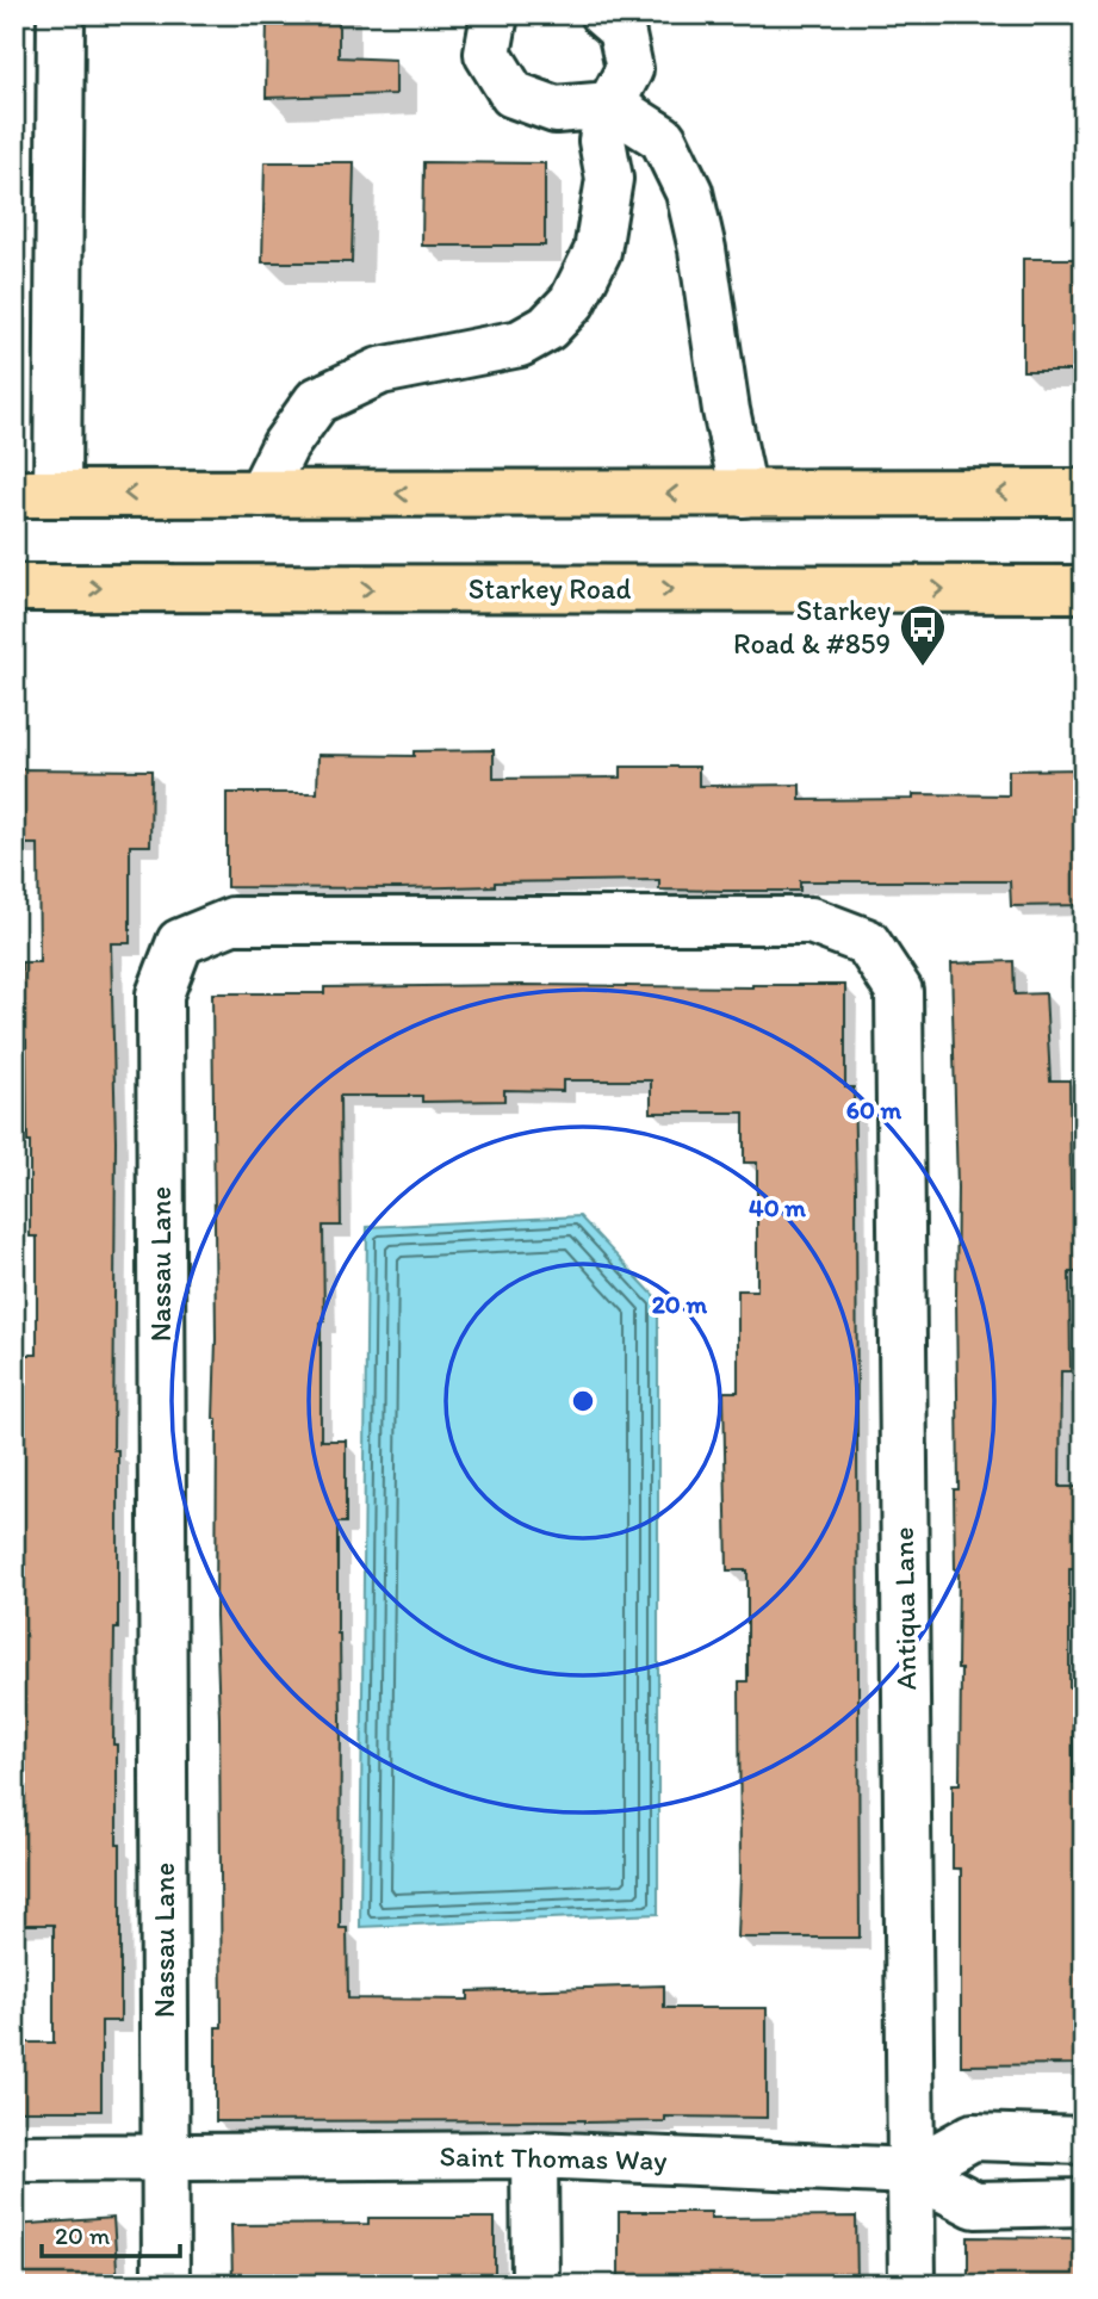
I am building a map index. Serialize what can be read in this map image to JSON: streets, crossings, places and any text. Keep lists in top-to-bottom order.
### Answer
{
  "streets": {
    "main road": ["Starkey Road"],
    "street": ["Nassau Lane", "Antiqua Lane", "Saint Thomas Way"]
  },
  "crossings": [
    ["Nassau Lane", "Antiqua Lane"],
    ["Nassau Lane", "Saint Thomas Way"],
    ["Antiqua Lane", "Saint Thomas Way"]
  ],
  "places": {
    "bus stop": ["Starkey Road & #859"]
  },
  "scale_bar": "20 m",
  "rings": ["60 m", "40 m", "20 m"]
}
